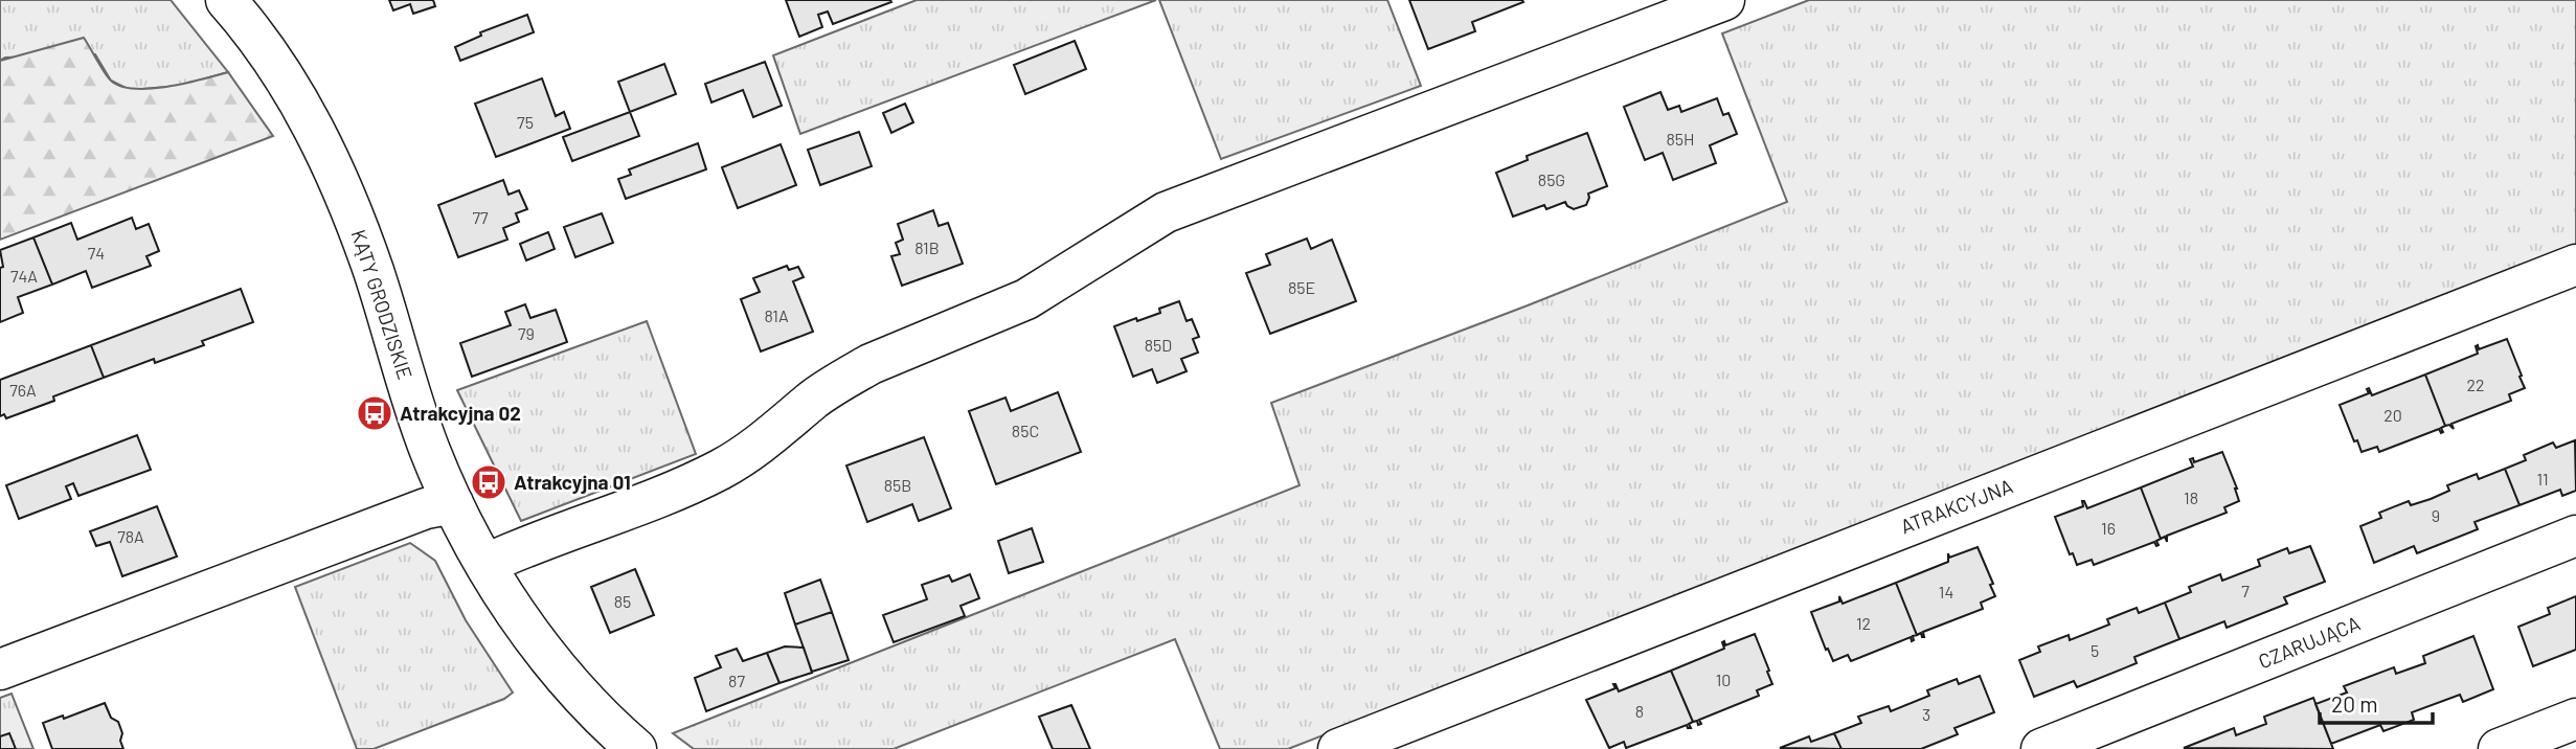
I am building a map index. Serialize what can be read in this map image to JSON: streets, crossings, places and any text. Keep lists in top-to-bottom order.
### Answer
{
  "streets": {
    "street": ["KĄTY GRODZISKIE", "ATRAKCYJNA", "CZARUJĄCA"]
  },
  "places": {
    "bus stop": ["Atrakcyjna 02", "Atrakcyjna 01"]
  },
  "house_numbers": [
    "75",
    "85H",
    "85G",
    "77",
    "81B",
    "74",
    "74A",
    "85E",
    "81A",
    "79",
    "85D",
    "22",
    "76A",
    "20",
    "85C",
    "11",
    "85B",
    "18",
    "9",
    "16",
    "78A",
    "7",
    "14",
    "85",
    "12",
    "5",
    "10",
    "87",
    "8",
    "3"
  ],
  "scale_bar": "20 m"
}
